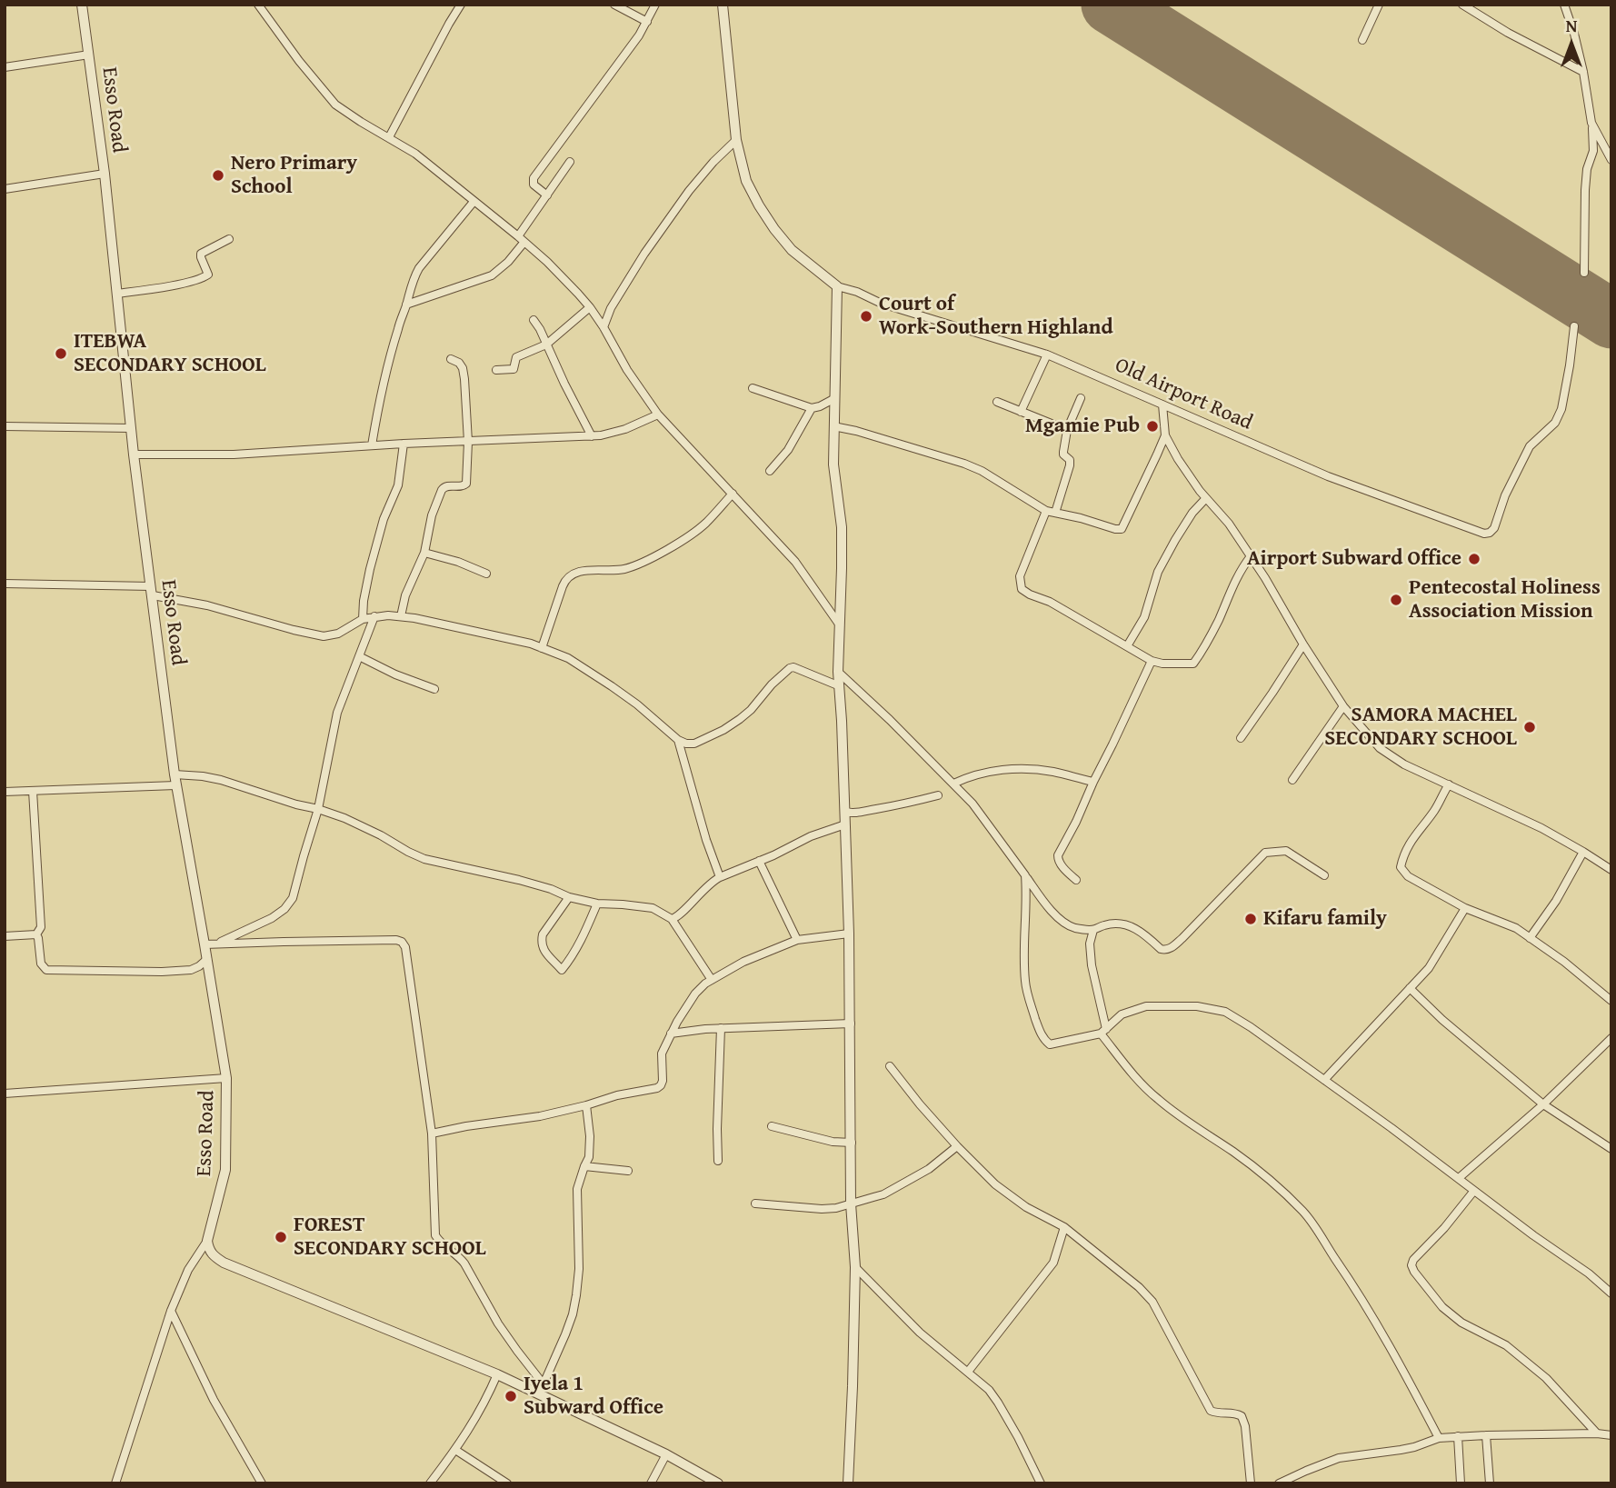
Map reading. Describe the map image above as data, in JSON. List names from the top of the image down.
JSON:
{
  "streets": {
    "street": ["Esso Road", "Old Airport Road"]
  },
  "places": [
    "Nero Primary School",
    "Court of Work-Southern Highland",
    "ITEBWA SECONDARY SCHOOL",
    "Mgamie Pub",
    "Airport Subward Office",
    "Pentecostal Holiness Association Mission",
    "SAMORA MACHEL SECONDARY SCHOOL",
    "Kifaru family",
    "FOREST SECONDARY SCHOOL",
    "Iyela 1 Subward Office"
  ],
  "north": "top"
}
